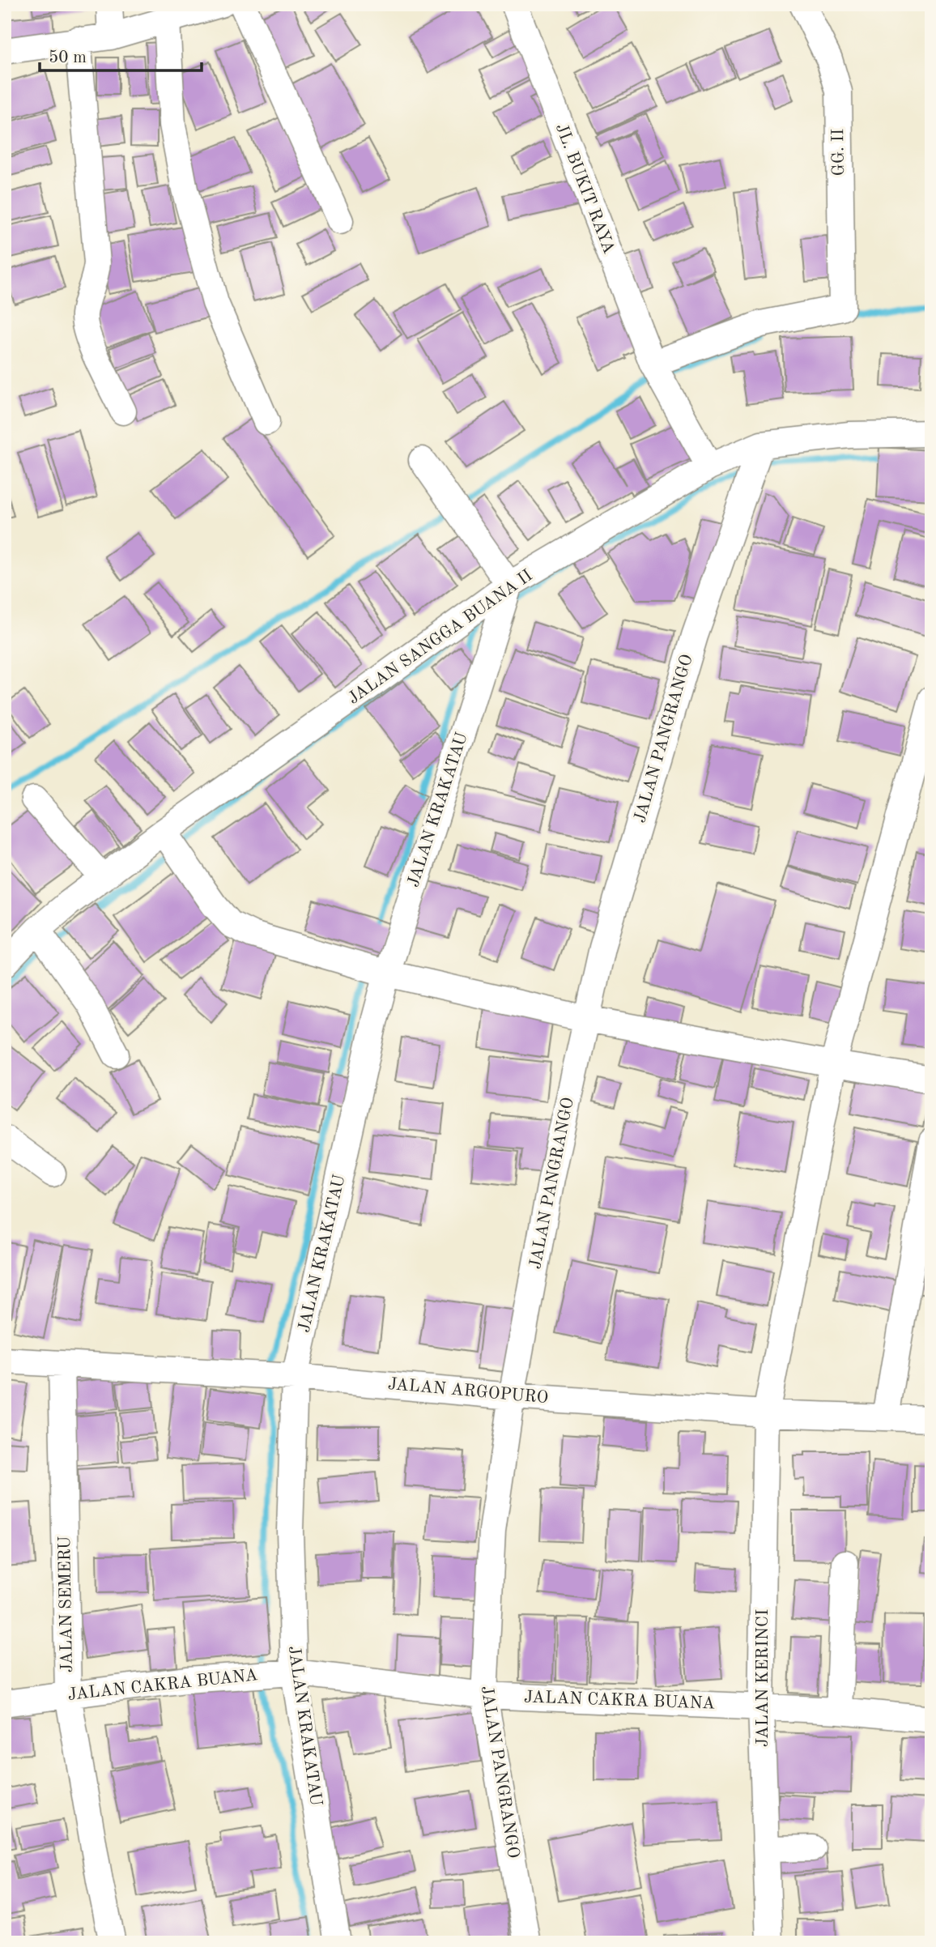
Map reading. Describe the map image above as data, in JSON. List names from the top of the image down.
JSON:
{
  "streets": {
    "street": [
      "GG. II",
      "JL. BUKIT RAYA",
      "JALAN SANGGA BUANA II",
      "JALAN PANGRANGO",
      "JALAN KRAKATAU",
      "JALAN ARGOPURO",
      "JALAN SEMERU",
      "JALAN KERINCI",
      "JALAN CAKRA BUANA"
    ]
  },
  "crossings": [
    ["GG. II", "JL. BUKIT RAYA"],
    ["JL. BUKIT RAYA", "JALAN SANGGA BUANA II"],
    ["JALAN SANGGA BUANA II", "JALAN PANGRANGO"],
    ["JALAN SANGGA BUANA II", "JALAN KRAKATAU"],
    ["JALAN PANGRANGO", "JALAN ARGOPURO"],
    ["JALAN PANGRANGO", "JALAN CAKRA BUANA"],
    ["JALAN KRAKATAU", "JALAN ARGOPURO"],
    ["JALAN KRAKATAU", "JALAN CAKRA BUANA"],
    ["JALAN ARGOPURO", "JALAN SEMERU"],
    ["JALAN ARGOPURO", "JALAN KERINCI"],
    ["JALAN SEMERU", "JALAN CAKRA BUANA"],
    ["JALAN KERINCI", "JALAN CAKRA BUANA"]
  ],
  "scale_bar": "50 m"
}
